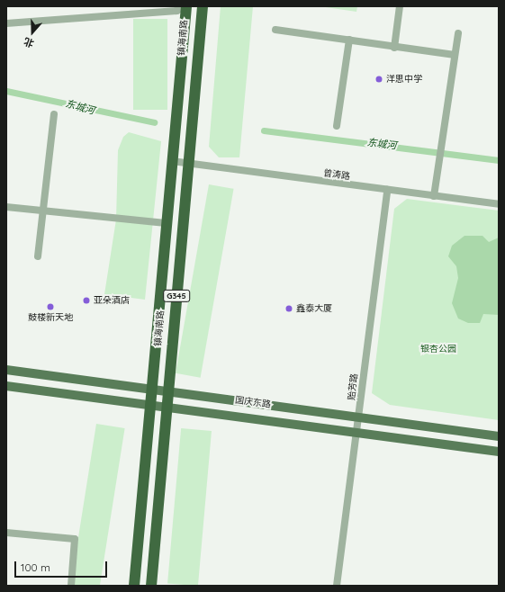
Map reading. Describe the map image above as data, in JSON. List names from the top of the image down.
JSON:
{
  "streets": {
    "highway": ["镇海南路", "G345"],
    "main road": ["国庆东路"],
    "street": ["曾涛路", "贻芳路"]
  },
  "crossings": [
    ["镇海南路", "曾涛路"],
    ["镇海南路", "国庆东路"],
    ["曾涛路", "贻芳路"],
    ["贻芳路", "国庆东路"]
  ],
  "water": ["东城河"],
  "parks": ["银杏公园"],
  "places": [
    "洋思中学",
    "亚朵酒店",
    "鼓楼新天地",
    "鑫泰大厦"
  ],
  "scale_bar": "100 m",
  "north": "bottom"
}
